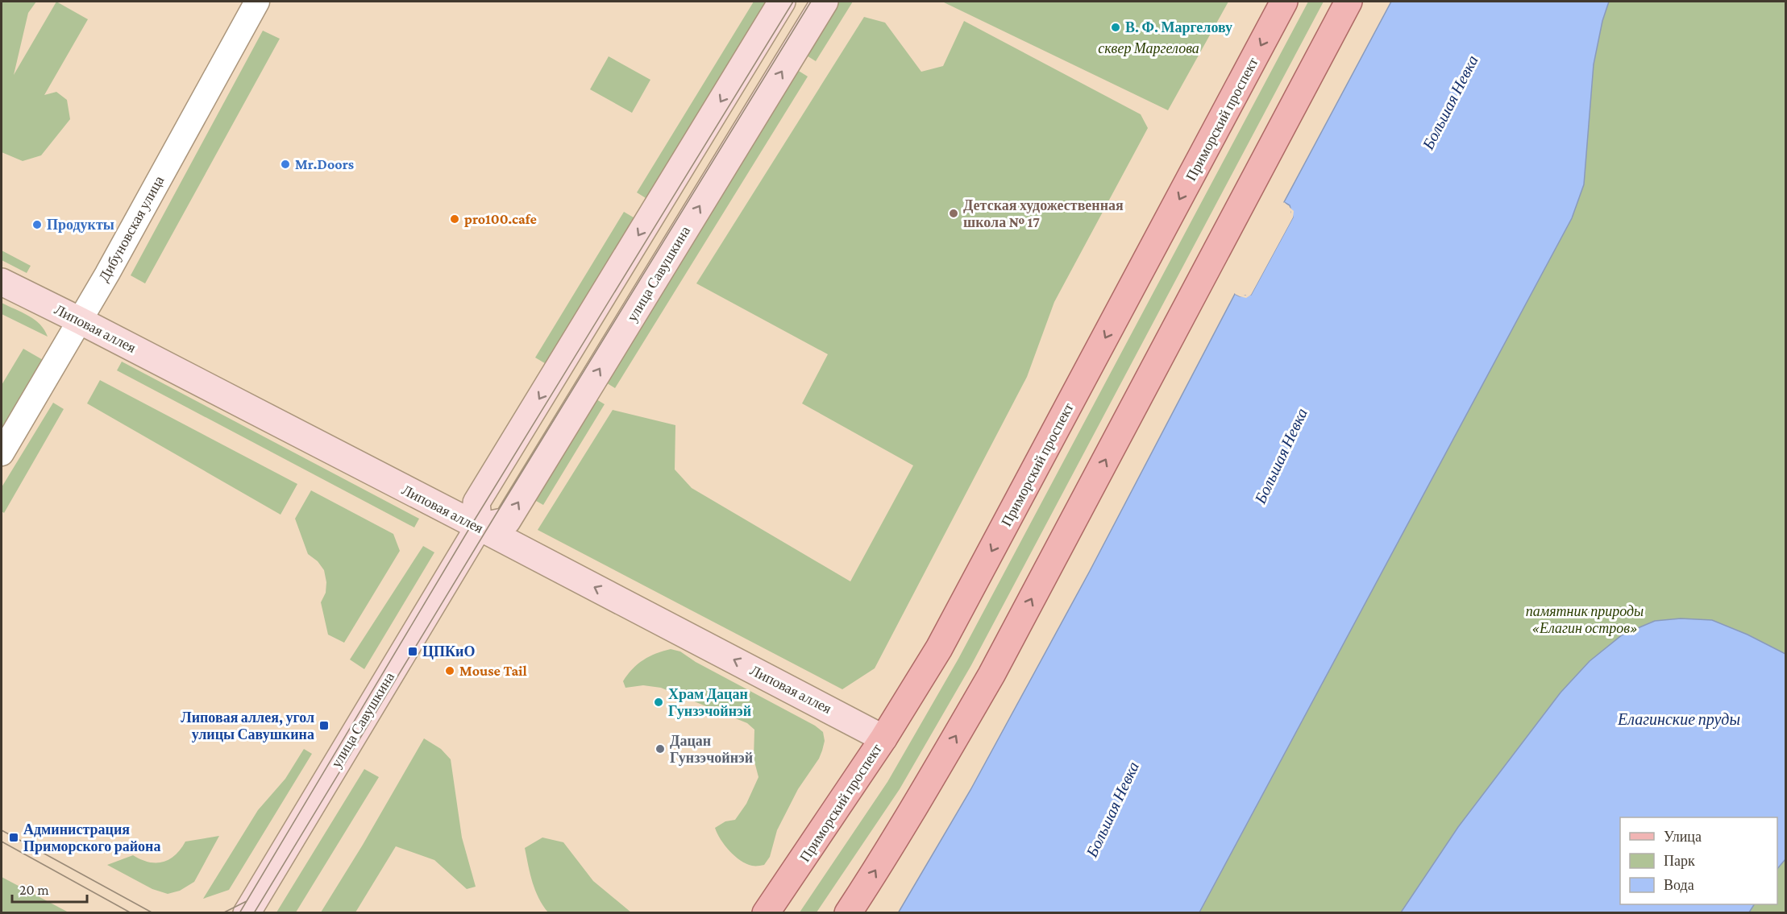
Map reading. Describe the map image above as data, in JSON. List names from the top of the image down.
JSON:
{
  "streets": {
    "main road": ["Приморский проспект", "улица Савушкина", "Липовая аллея"],
    "street": ["Дибуновская улица"]
  },
  "crossings": [
    ["Приморский проспект", "Липовая аллея"],
    ["Дибуновская улица", "Липовая аллея"],
    ["улица Савушкина", "Липовая аллея"]
  ],
  "one_way": ["Липовая аллея"],
  "water": ["Большая Невка", "Елагинские пруды"],
  "parks": ["сквер Маргелова", "памятник природы «Елагин остров»"],
  "places": {
    "other": [
      "В. Ф. Маргелову",
      "Mr.Doors",
      "Детская художественная школа № 17",
      "pro100.cafe",
      "Продукты",
      "Mouse Tail",
      "Храм Дацан Гунзэчойнэй",
      "Дацан Гунзэчойнэй"
    ],
    "transit": ["ЦПКиО", "Липовая аллея, угол улицы Савушкина", "Администрация Приморского района"]
  },
  "legend": ["Улица", "Парк", "Вода"],
  "scale_bar": "20 m"
}
